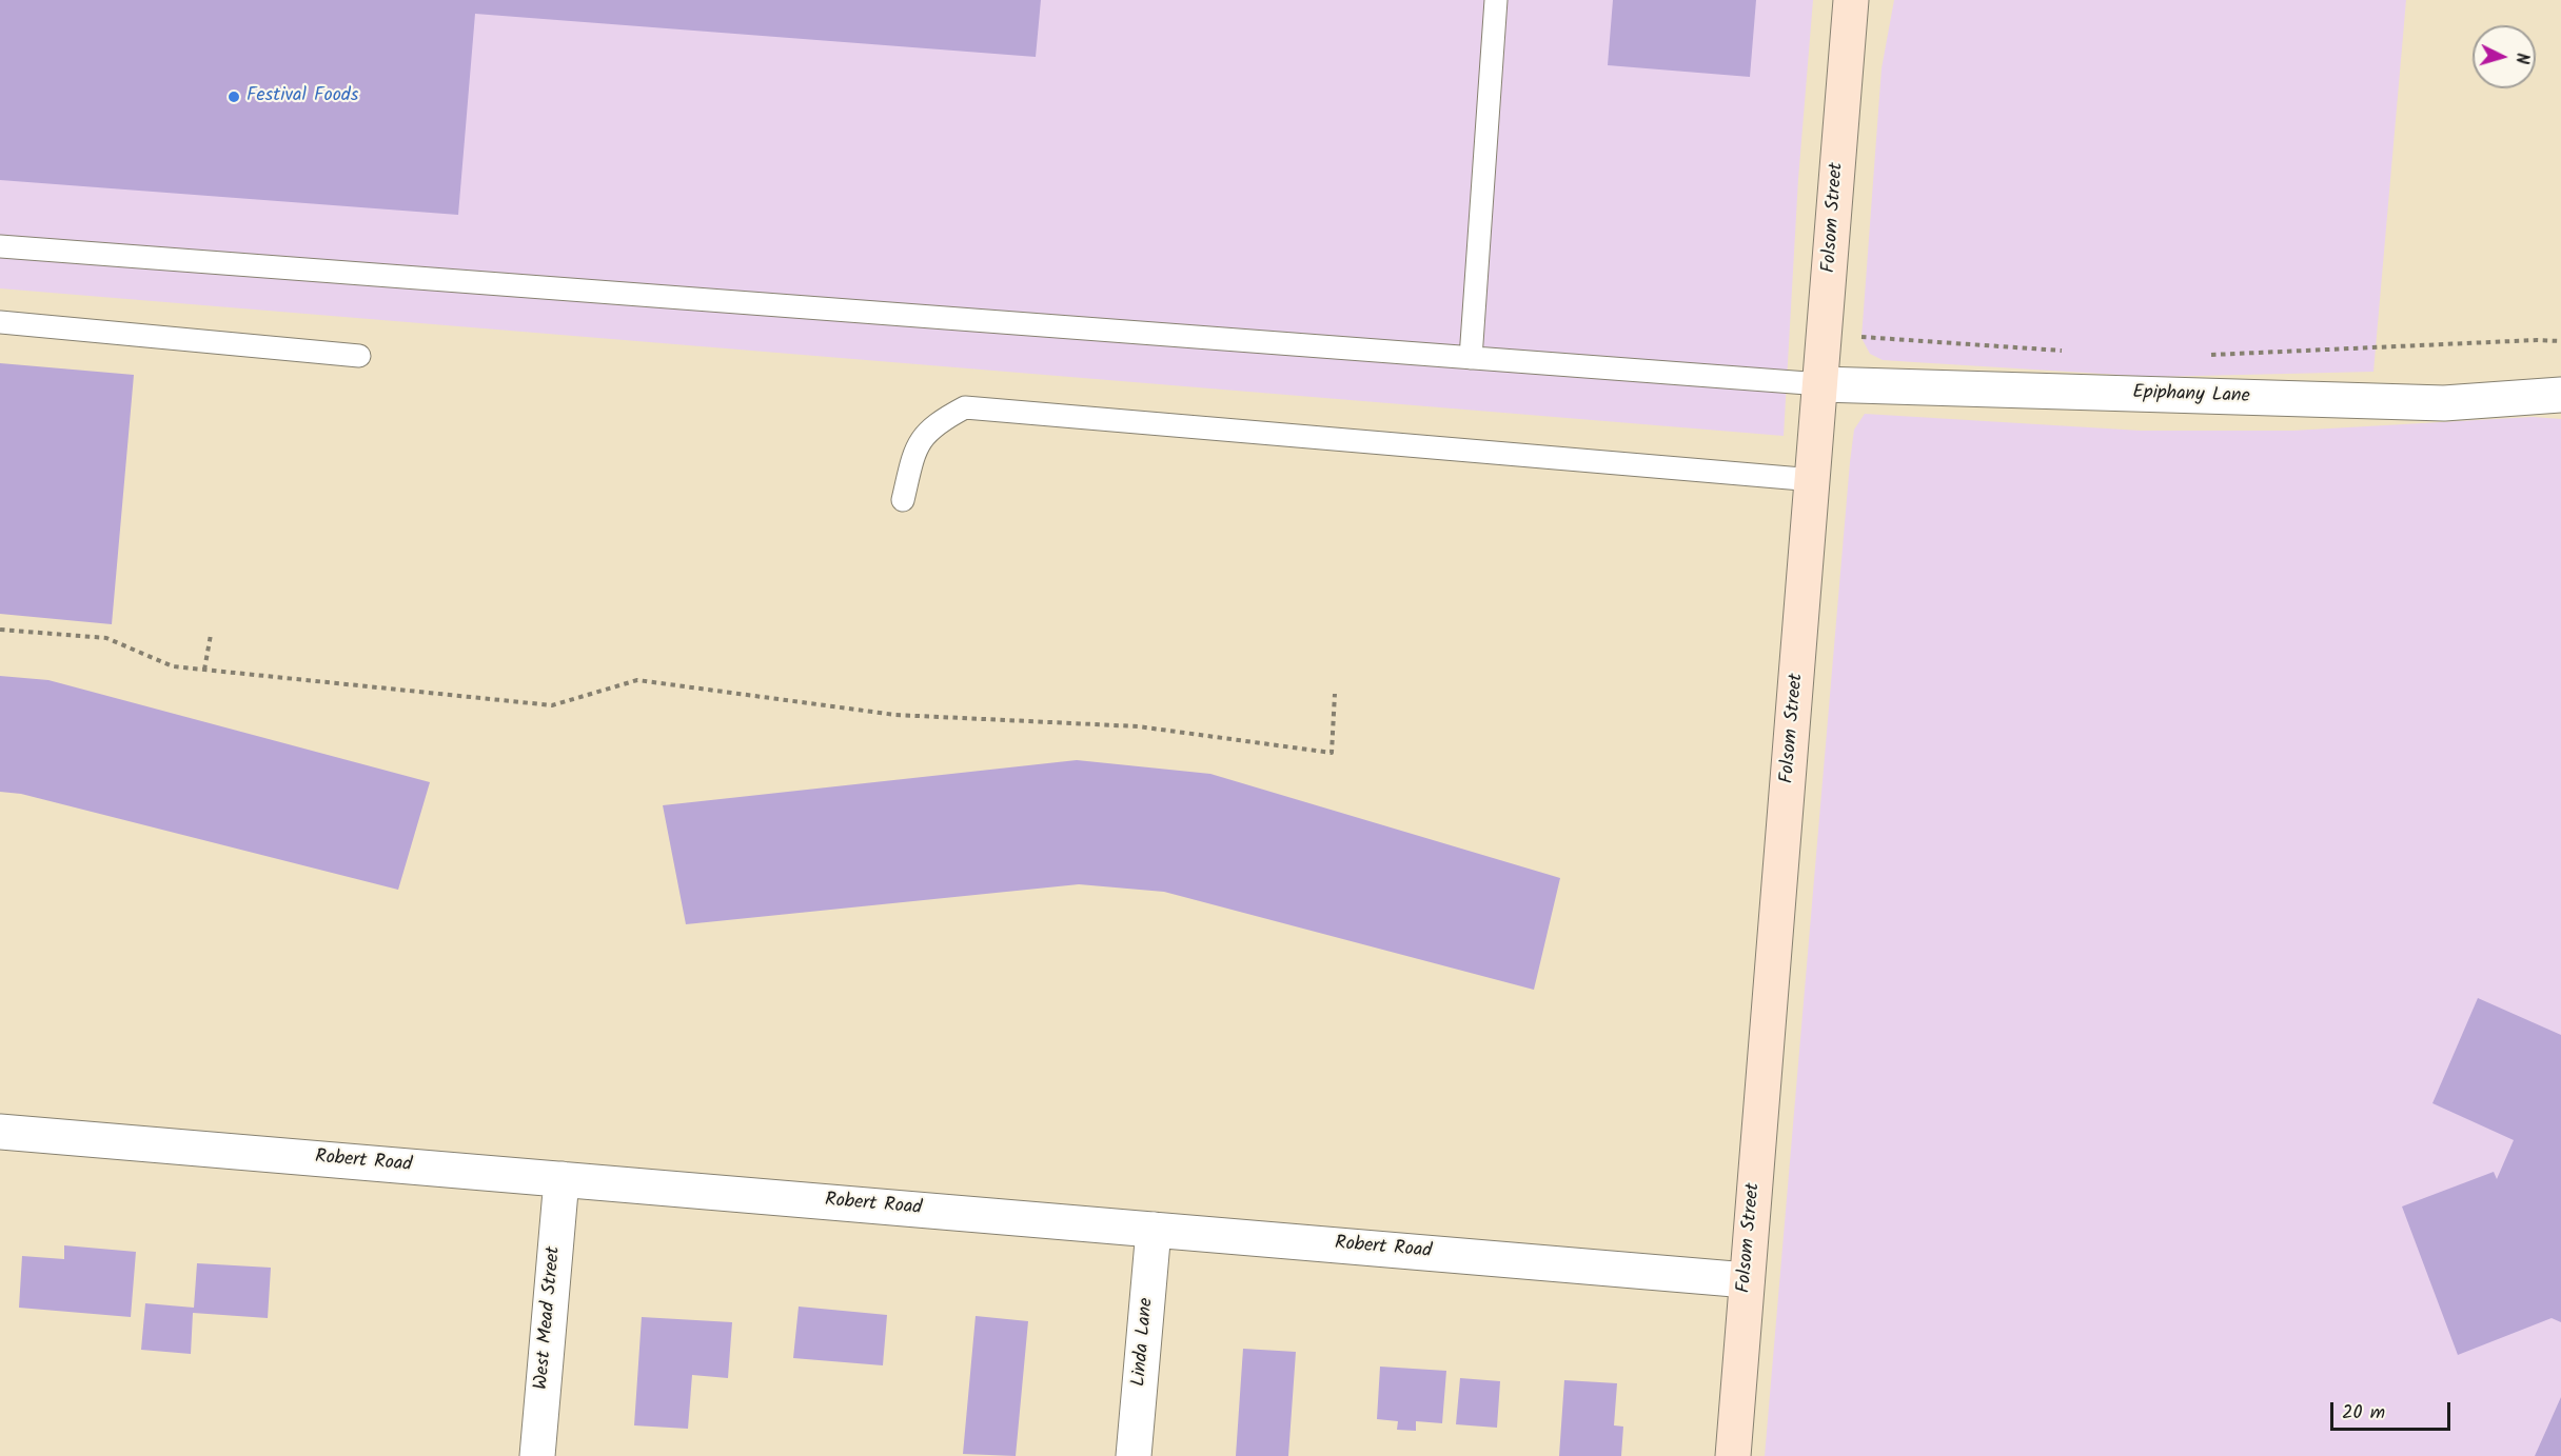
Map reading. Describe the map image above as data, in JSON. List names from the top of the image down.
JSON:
{
  "streets": {
    "street": [
      "Folsom Street",
      "Epiphany Lane",
      "Robert Road",
      "West Mead Street",
      "Linda Lane"
    ]
  },
  "crossings": [
    ["Folsom Street", "Epiphany Lane"],
    ["Folsom Street", "Robert Road"],
    ["Robert Road", "West Mead Street"],
    ["Robert Road", "Linda Lane"]
  ],
  "places": ["Festival Foods"],
  "scale_bar": "20 m",
  "north": "right"
}
